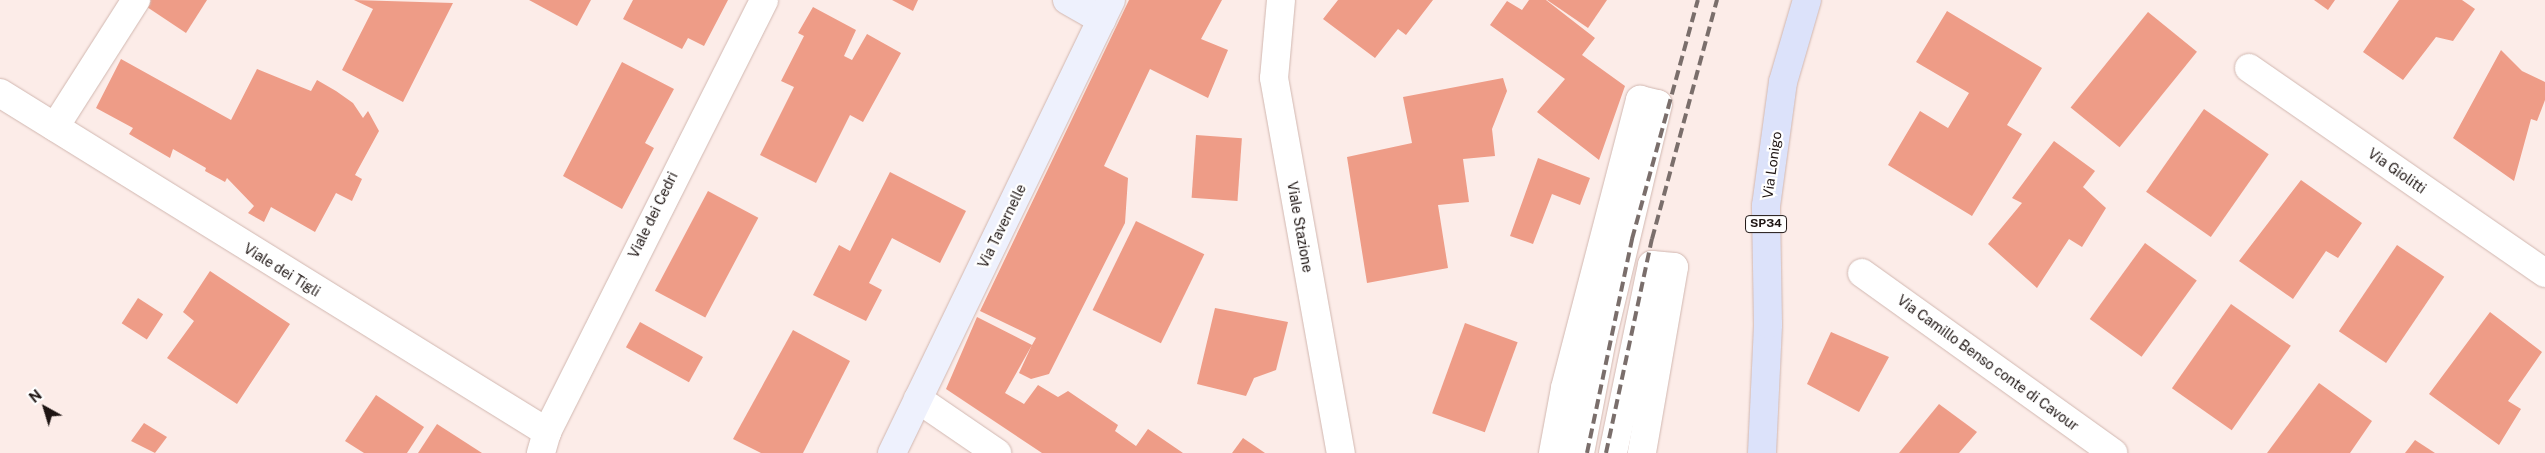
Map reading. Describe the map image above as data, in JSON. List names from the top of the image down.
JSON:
{
  "streets": {
    "main road": ["Via Lonigo", "SP34", "Via Tavernelle"],
    "street": [
      "Via Giolitti",
      "Viale dei Cedri",
      "Viale Stazione",
      "Viale dei Tigli",
      "Via Camillo Benso conte di Cavour"
    ]
  },
  "crossings": [
    ["Viale dei Cedri", "Viale dei Tigli"]
  ],
  "north": "top left"
}
